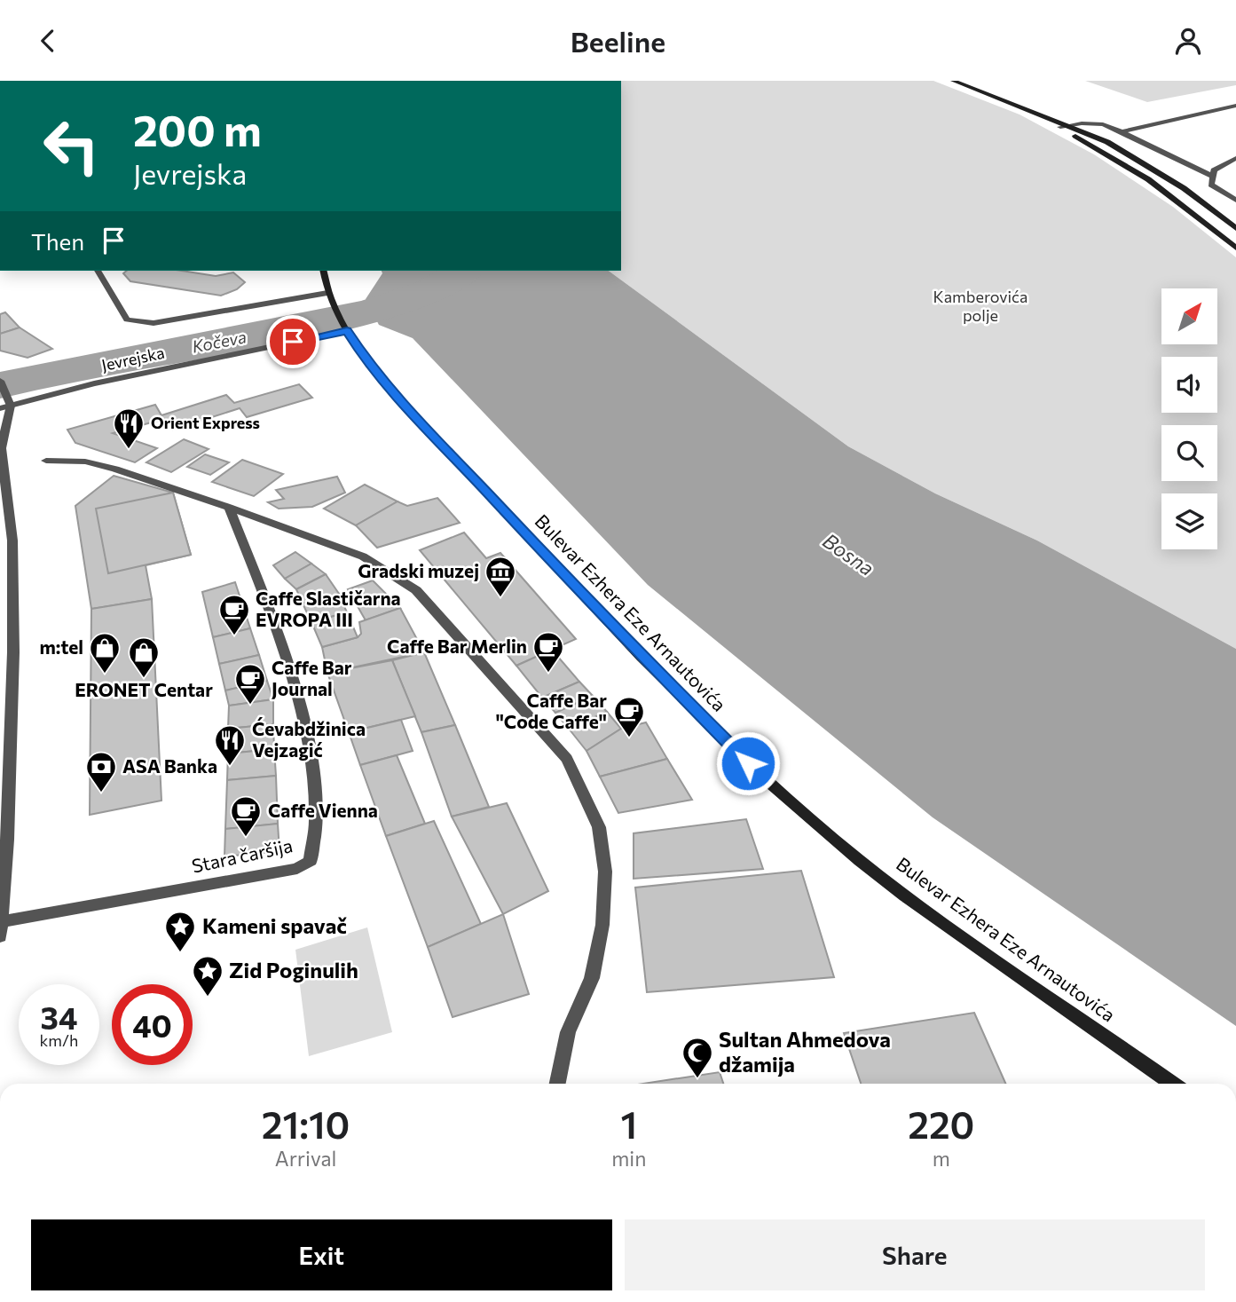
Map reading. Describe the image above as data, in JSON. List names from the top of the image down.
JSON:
{
  "streets": {
    "street": ["Jevrejska", "Bulevar Ezhera Eze Arnautovića", "Stara čaršija"]
  },
  "crossings": [
    ["Jevrejska", "Bulevar Ezhera Eze Arnautovića"]
  ],
  "water": ["Kočeva", "Bosna"],
  "parks": ["Kamberovića polje"],
  "places": {
    "restaurant": ["Orient Express", "Ćevabdžinica Vejzagić"],
    "museum": ["Gradski muzej"],
    "cafe": [
      "Caffe Slastičarna EVROPA III",
      "Caffe Bar Merlin",
      "Caffe Bar Journal",
      "Caffe Bar \"Code Caffe\"",
      "Caffe Vienna"
    ],
    "shop": ["m:tel", "ERONET Centar"],
    "bank": ["ASA Banka"],
    "place": ["Kameni spavač", "Zid Poginulih"],
    "mosque": ["Sultan Ahmedova džamija"]
  },
  "north": "top right",
  "page": {
    "header": "Beeline",
    "turn": ["200 m", "Jevrejska"],
    "then": "Then",
    "speed": "34 km/h",
    "limit": "40",
    "eta": [
      "21:10",
      "Arrival",
      "1",
      "min",
      "220",
      "m"
    ],
    "buttons": ["Exit", "Share"]
  }
}
